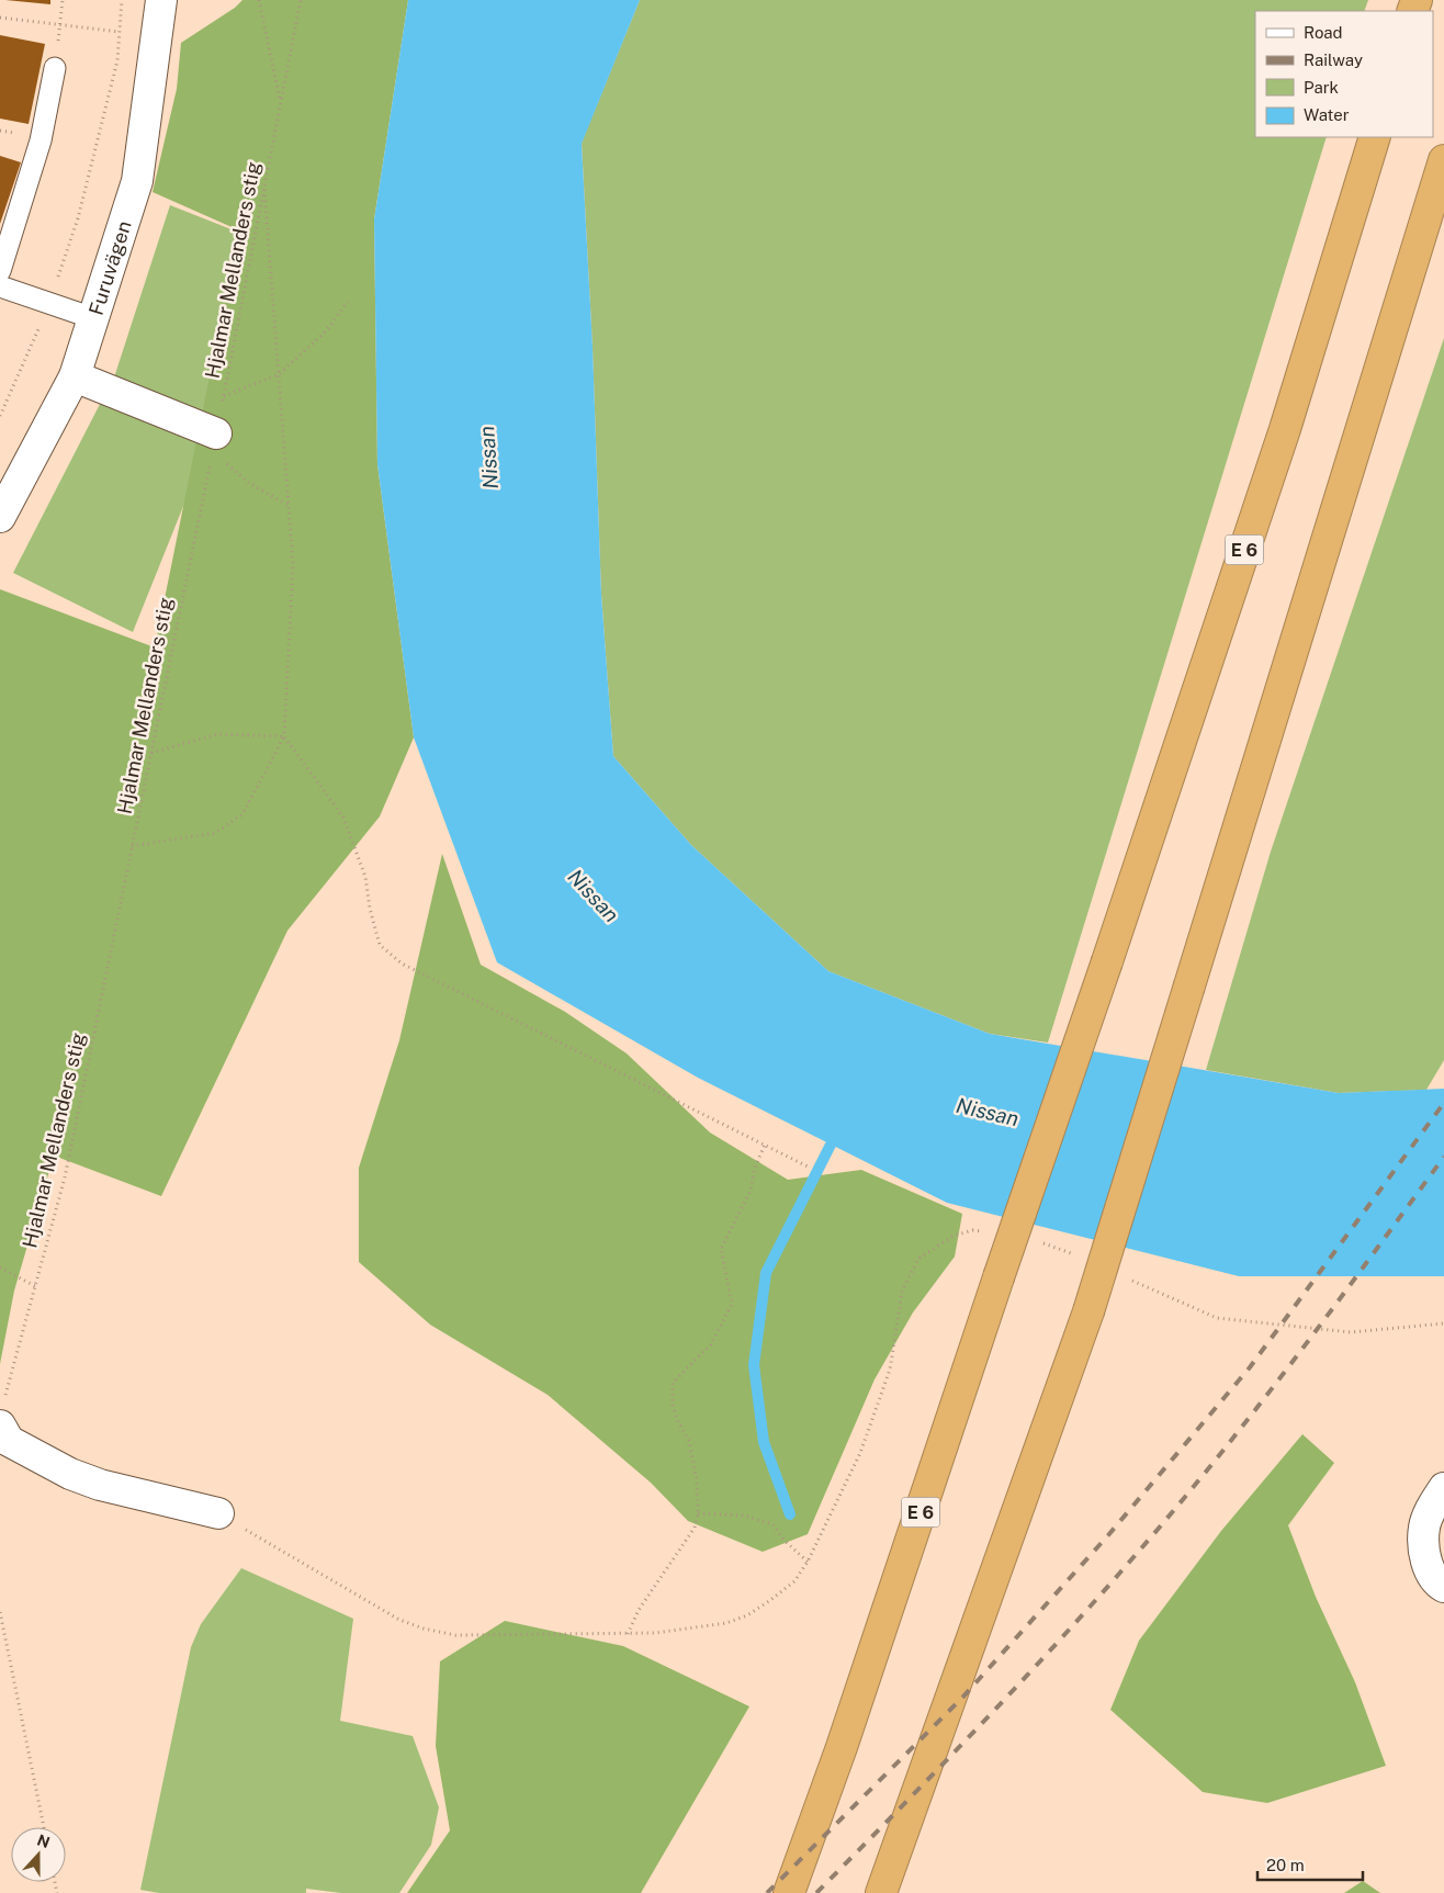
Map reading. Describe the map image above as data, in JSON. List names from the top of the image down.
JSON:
{
  "streets": {
    "highway": ["E 6"],
    "street": ["Furuvägen"],
    "path": ["Hjalmar Mellanders stig"]
  },
  "water": ["Nissan"],
  "legend": [
    "Road",
    "Railway",
    "Park",
    "Water"
  ],
  "scale_bar": "20 m",
  "north": "top"
}
